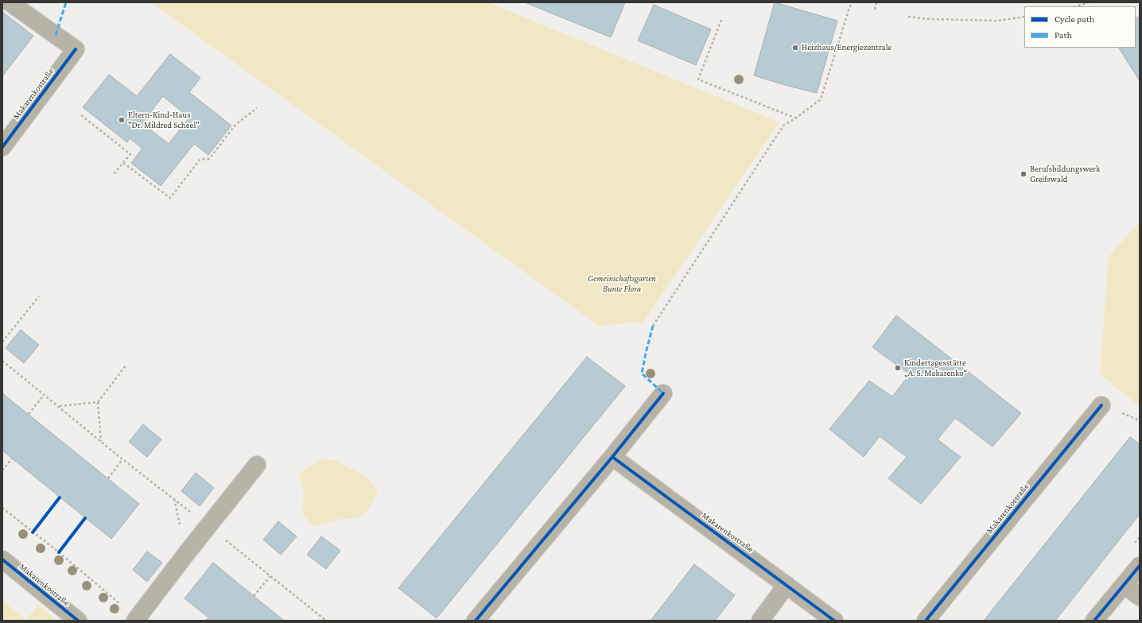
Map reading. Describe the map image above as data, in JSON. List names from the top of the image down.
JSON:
{
  "streets": {
    "street": ["Makarenkostraße"]
  },
  "parks": ["Gemeinschaftsgarten Bunte Flora"],
  "places": [
    "Heizhaus/Energiezentrale",
    "Eltern-Kind-Haus \"Dr. Mildred Scheel\"",
    "Berufsbildungswerk Greifswald",
    "Kindertagesstätte „A. S. Makarenko“"
  ],
  "legend": ["Cycle path", "Path"]
}
